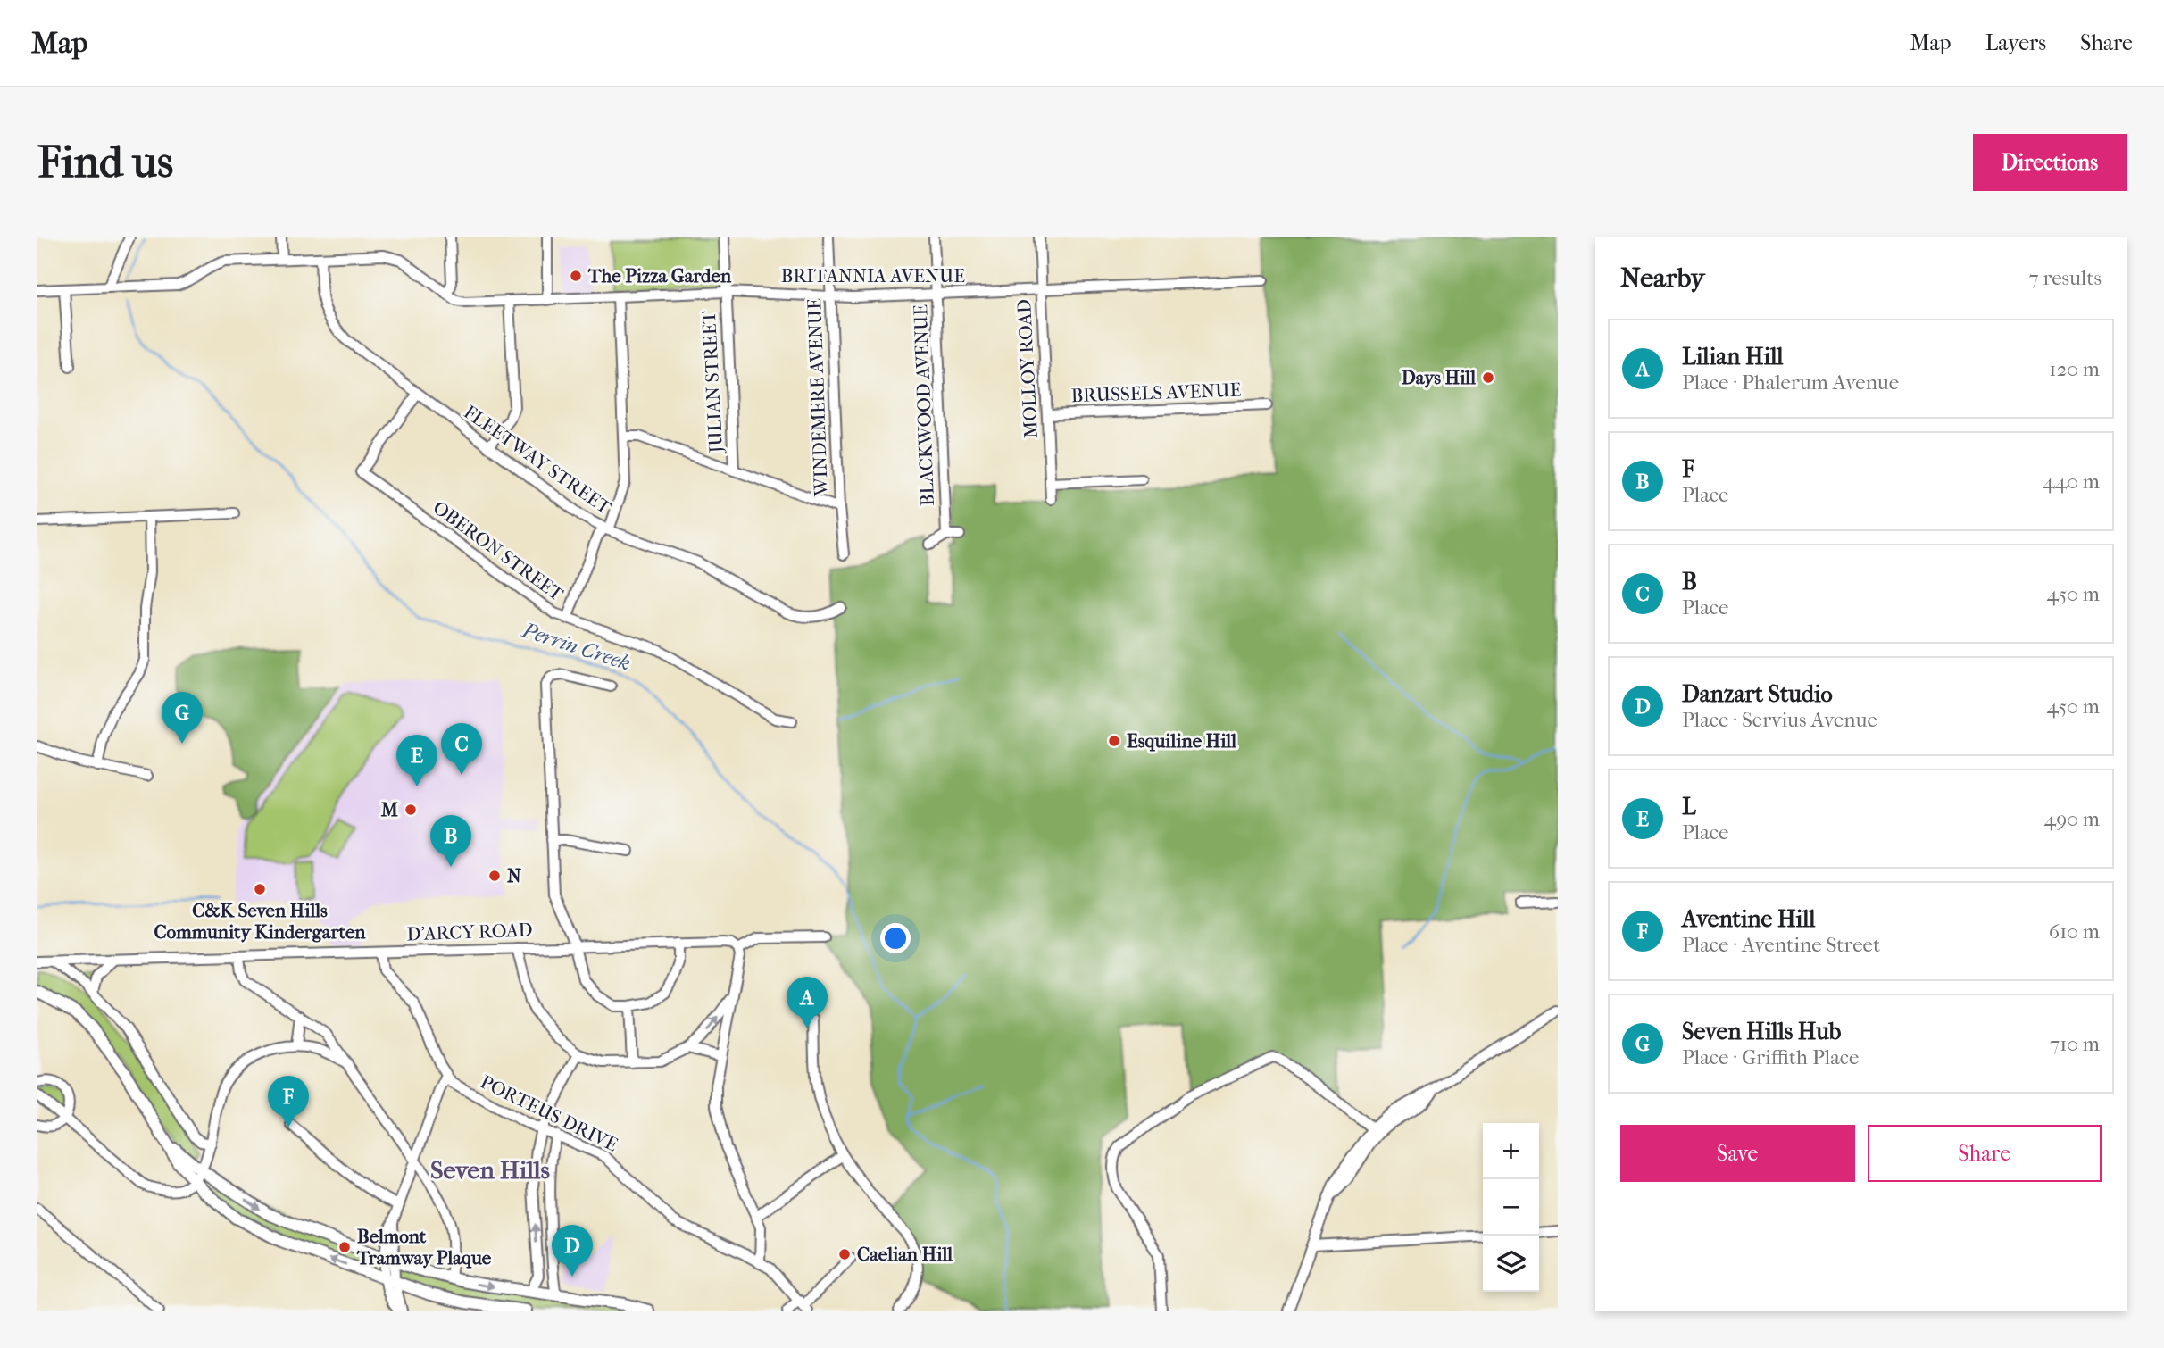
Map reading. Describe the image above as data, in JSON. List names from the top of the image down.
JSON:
{
  "streets": {
    "street": [
      "BRITANNIA AVENUE",
      "MOLLOY ROAD",
      "JULIAN STREET",
      "BRUSSELS AVENUE",
      "WINDEMERE AVENUE",
      "BLACKWOOD AVENUE",
      "FLEETWAY STREET",
      "OBERON STREET",
      "D'ARCY ROAD",
      "PORTEUS DRIVE"
    ]
  },
  "crossings": [
    ["BRITANNIA AVENUE", "MOLLOY ROAD"],
    ["BRITANNIA AVENUE", "JULIAN STREET"],
    ["BRITANNIA AVENUE", "WINDEMERE AVENUE"],
    ["BRITANNIA AVENUE", "BLACKWOOD AVENUE"],
    ["MOLLOY ROAD", "BRUSSELS AVENUE"],
    ["FLEETWAY STREET", "OBERON STREET"]
  ],
  "districts": ["Seven Hills"],
  "water": ["Perrin Creek"],
  "places": [
    "The Pizza Garden",
    "Days Hill",
    "Esquiline Hill",
    "M",
    "N",
    "C&K Seven Hills Community Kindergarten",
    "Belmont Tramway Plaque",
    "Caelian Hill"
  ],
  "page": {
    "header": "Map",
    "nav": ["Map", "Layers", "Share"],
    "buttons": [
      "Directions",
      ["Save", "Share"]
    ],
    "title": "Find us",
    "heading": ["Nearby", "7 results"],
    "list": [
      {
        "mark": "A",
        "name": "Lilian Hill",
        "note": "Place · Phalerum Avenue",
        "value": "120 m"
      },
      {
        "mark": "B",
        "name": "F",
        "note": "Place",
        "value": "440 m"
      },
      {
        "mark": "C",
        "name": "B",
        "note": "Place",
        "value": "450 m"
      },
      {
        "mark": "D",
        "name": "Danzart Studio",
        "note": "Place · Servius Avenue",
        "value": "450 m"
      },
      {
        "mark": "E",
        "name": "L",
        "note": "Place",
        "value": "490 m"
      },
      {
        "mark": "F",
        "name": "Aventine Hill",
        "note": "Place · Aventine Street",
        "value": "610 m"
      },
      {
        "mark": "G",
        "name": "Seven Hills Hub",
        "note": "Place · Griffith Place",
        "value": "710 m"
      }
    ],
    "pins": [
      "G",
      "C",
      "E",
      "B",
      "A",
      "F",
      "D"
    ],
    "map_buttons": ["+", "−"]
  }
}
